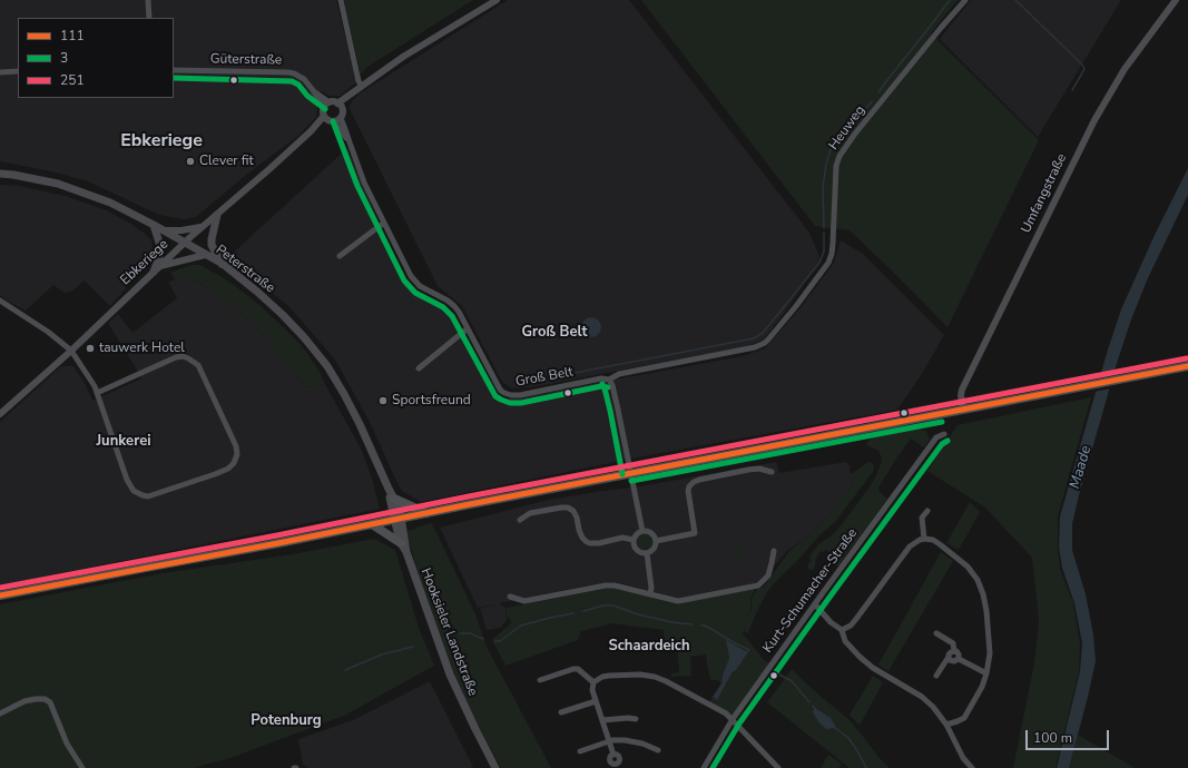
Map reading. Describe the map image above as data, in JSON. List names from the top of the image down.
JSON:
{
  "streets": {
    "main road": ["Peterstraße", "Hooksieler Landstraße"],
    "street": [
      "Güterstraße",
      "Heuweg",
      "Umfangstraße",
      "Ebkeriege",
      "Groß Belt",
      "Kurt-Schumacher-Straße"
    ]
  },
  "crossings": [
    ["Heuweg", "Groß Belt"],
    ["Ebkeriege", "Peterstraße"],
    ["Ebkeriege", "Groß Belt"],
    ["Peterstraße", "Hooksieler Landstraße"]
  ],
  "districts": [
    "Ebkeriege",
    "Groß Belt",
    "Junkerei",
    "Schaardeich",
    "Potenburg"
  ],
  "water": ["Maade"],
  "places": ["Clever fit", "tauwerk Hotel", "Sportsfreund"],
  "lines": ["transit line 3", "transit line 251", "transit line 111"],
  "legend": ["111", "3", "251"],
  "scale_bar": "100 m"
}
